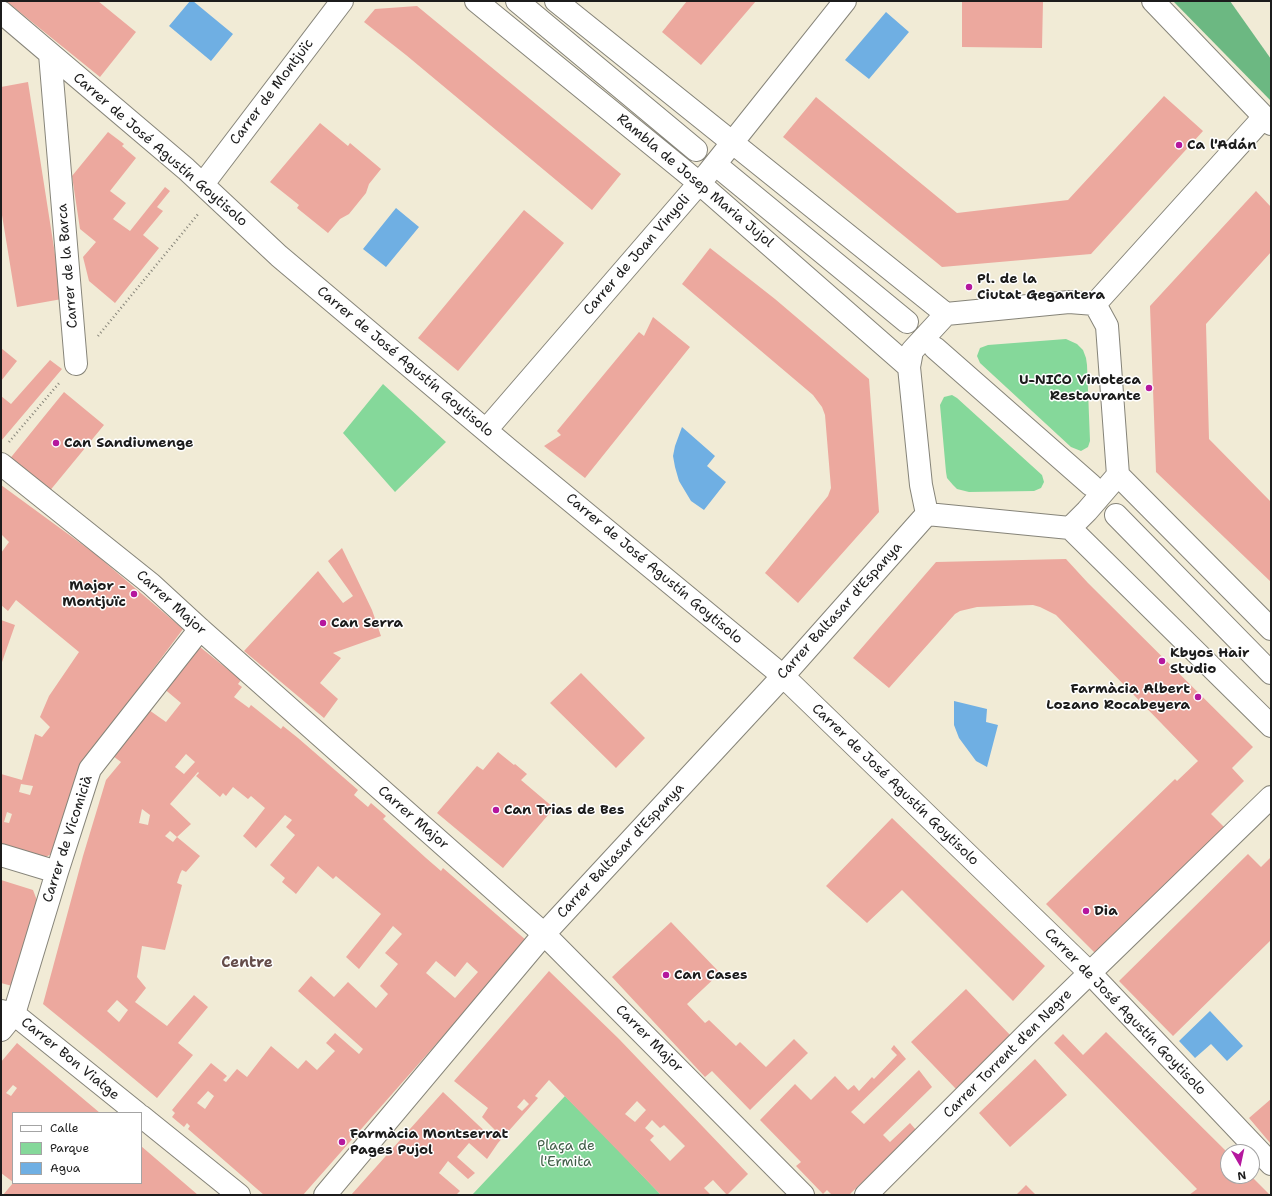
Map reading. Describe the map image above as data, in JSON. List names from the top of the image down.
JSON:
{
  "streets": {
    "street": [
      "Carrer de Montjuïc",
      "Carrer de José Agustín Goytisolo",
      "Rambla de Josep Maria Jujol",
      "Carrer de Joan Vinyoli",
      "Carrer de la Barca",
      "Carrer Major",
      "Carrer Baltasar d'Espanya",
      "Carrer de Vicomicià",
      "Carrer Torrent d'en Negre",
      "Carrer Bon Viatge"
    ]
  },
  "crossings": [
    ["Carrer de Montjuïc", "Carrer de José Agustín Goytisolo"],
    ["Carrer de José Agustín Goytisolo", "Carrer de Joan Vinyoli"],
    ["Carrer de José Agustín Goytisolo", "Carrer de la Barca"],
    ["Carrer de José Agustín Goytisolo", "Carrer Baltasar d'Espanya"],
    ["Carrer de José Agustín Goytisolo", "Carrer Torrent d'en Negre"],
    ["Rambla de Josep Maria Jujol", "Carrer de Joan Vinyoli"],
    ["Carrer Major", "Carrer Baltasar d'Espanya"],
    ["Carrer Major", "Carrer de Vicomicià"],
    ["Carrer de Vicomicià", "Carrer Bon Viatge"]
  ],
  "districts": ["Centre"],
  "parks": ["Plaça de l'Ermita"],
  "places": [
    "Ca l'Adán",
    "Pl. de la Ciutat Gegantera",
    "U-NICO Vinoteca Restaurante",
    "Can Sandiumenge",
    "Major - Montjuïc",
    "Can Serra",
    "Kbyos Hair Studio",
    "Farmàcia Albert Lozano Rocabeyera",
    "Can Trias de Bes",
    "Dia",
    "Can Cases",
    "Farmàcia Montserrat Pages Pujol"
  ],
  "legend": ["Calle", "Parque", "Agua"],
  "north": "bottom"
}
